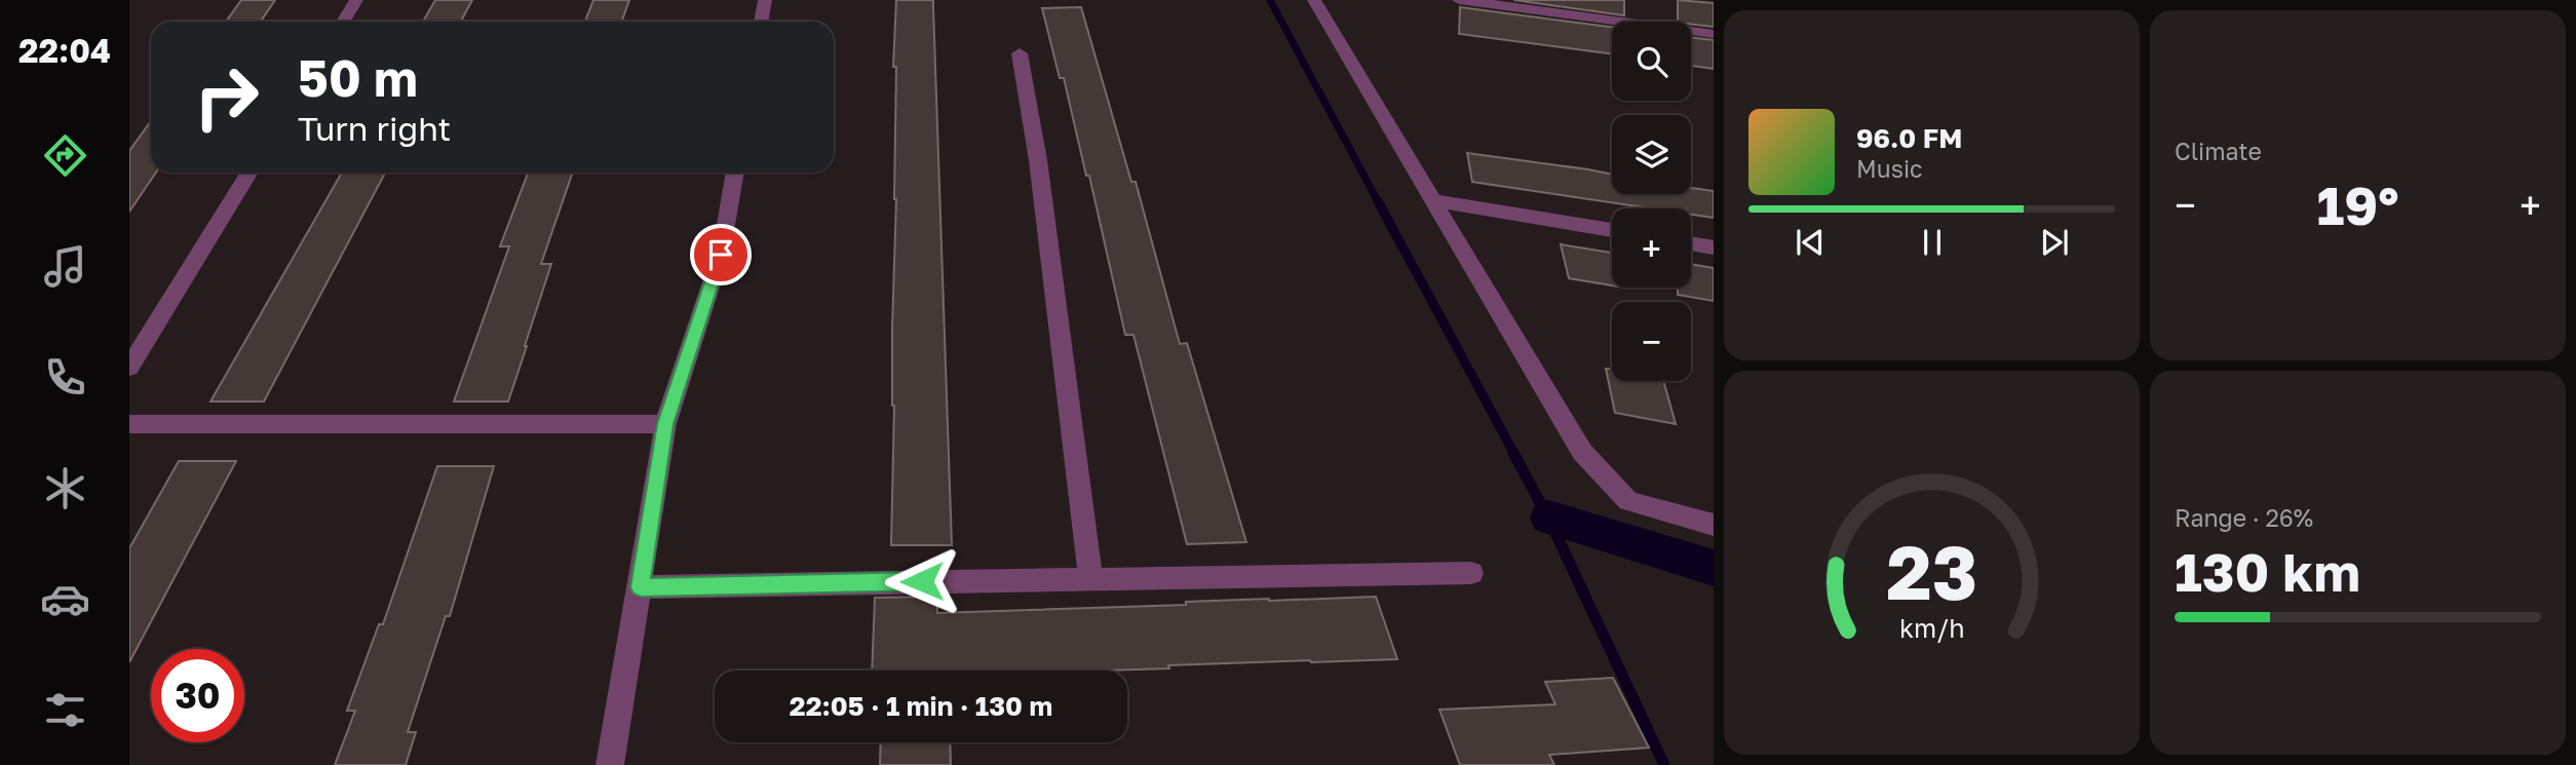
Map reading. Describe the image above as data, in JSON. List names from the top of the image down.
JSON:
{
  "page": {
    "tabs": "22:04",
    "tile": [
      "Climate",
      ["Range · 26%", "130 km"]
    ],
    "map_buttons": ["+", "−"],
    "turn": ["50 m", "Turn right"],
    "song": ["96.0 FM", "Music"],
    "heat": ["−", "19°", "+"],
    "limit": "30",
    "trip": "22:05 · 1 min · 130 m",
    "gauge": ["23", "km/h"]
  }
}
